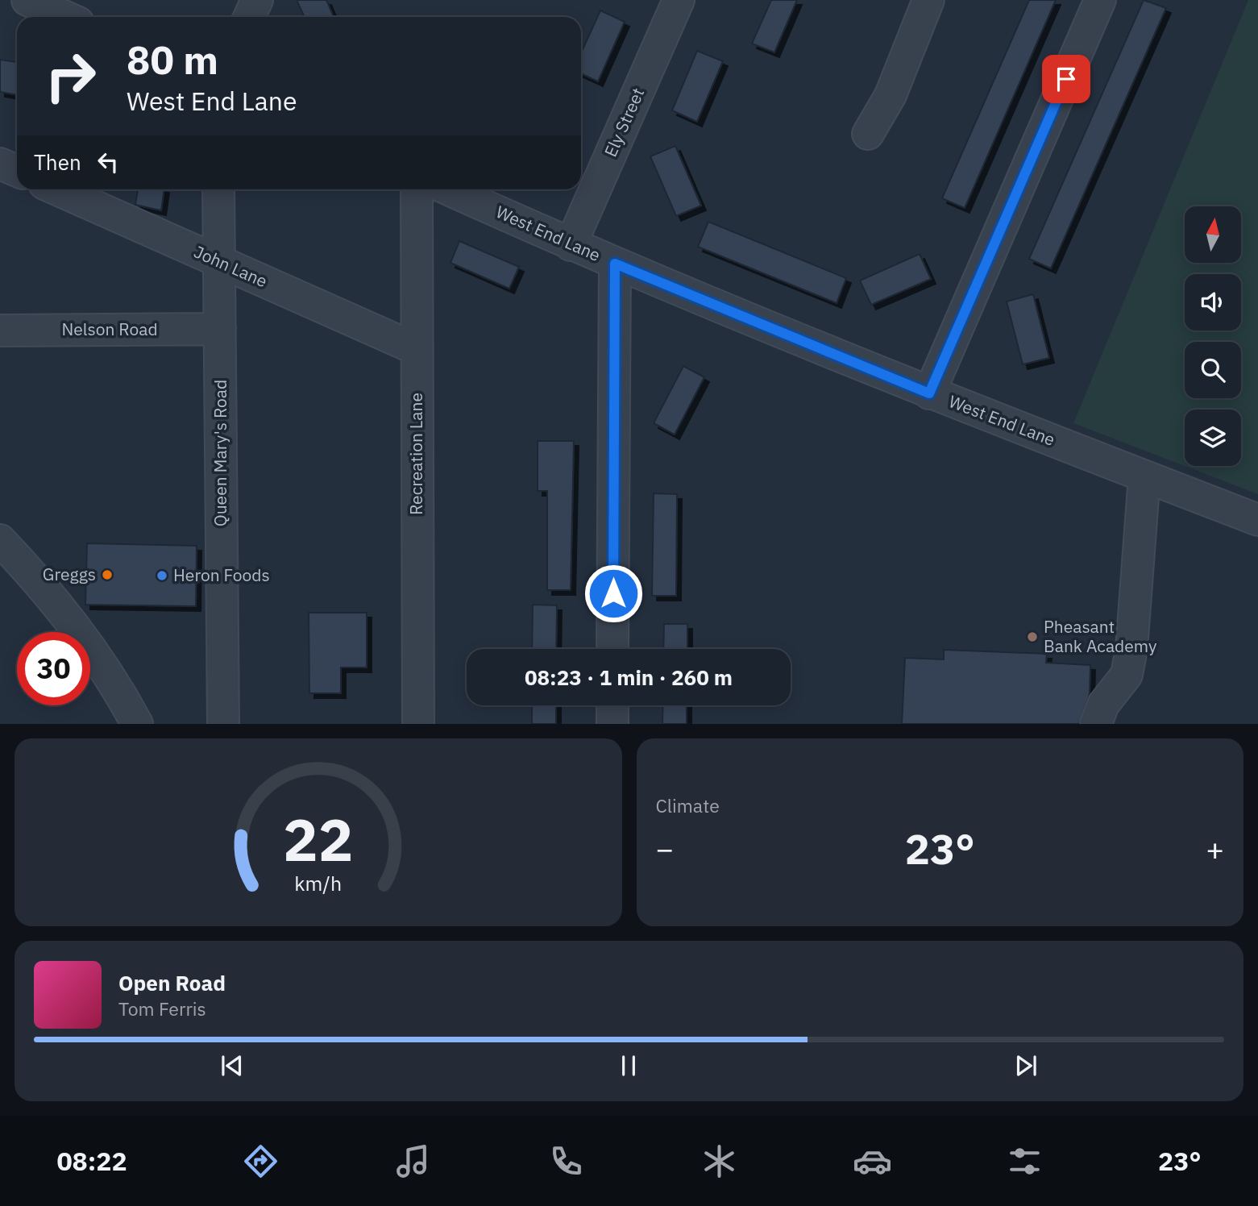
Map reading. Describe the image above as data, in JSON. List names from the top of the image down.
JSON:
{
  "streets": {
    "street": [
      "Ely Street",
      "West End Lane",
      "John Lane",
      "Nelson Road",
      "Queen Mary's Road",
      "Recreation Lane"
    ]
  },
  "crossings": [
    ["Ely Street", "West End Lane"],
    ["John Lane", "Queen Mary's Road"],
    ["John Lane", "Recreation Lane"],
    ["Nelson Road", "Queen Mary's Road"]
  ],
  "places": ["Greggs", "Heron Foods", "Pheasant Bank Academy"],
  "north": "top",
  "page": {
    "turn": ["80 m", "West End Lane"],
    "then": "Then",
    "limit": "30",
    "trip": "08:23 · 1 min · 260 m",
    "tile": "Climate",
    "heat": ["−", "23°", "+"],
    "song": ["Open Road", "Tom Ferris"],
    "tabs": ["08:22", "23°"],
    "gauge": ["22", "km/h"]
  }
}
